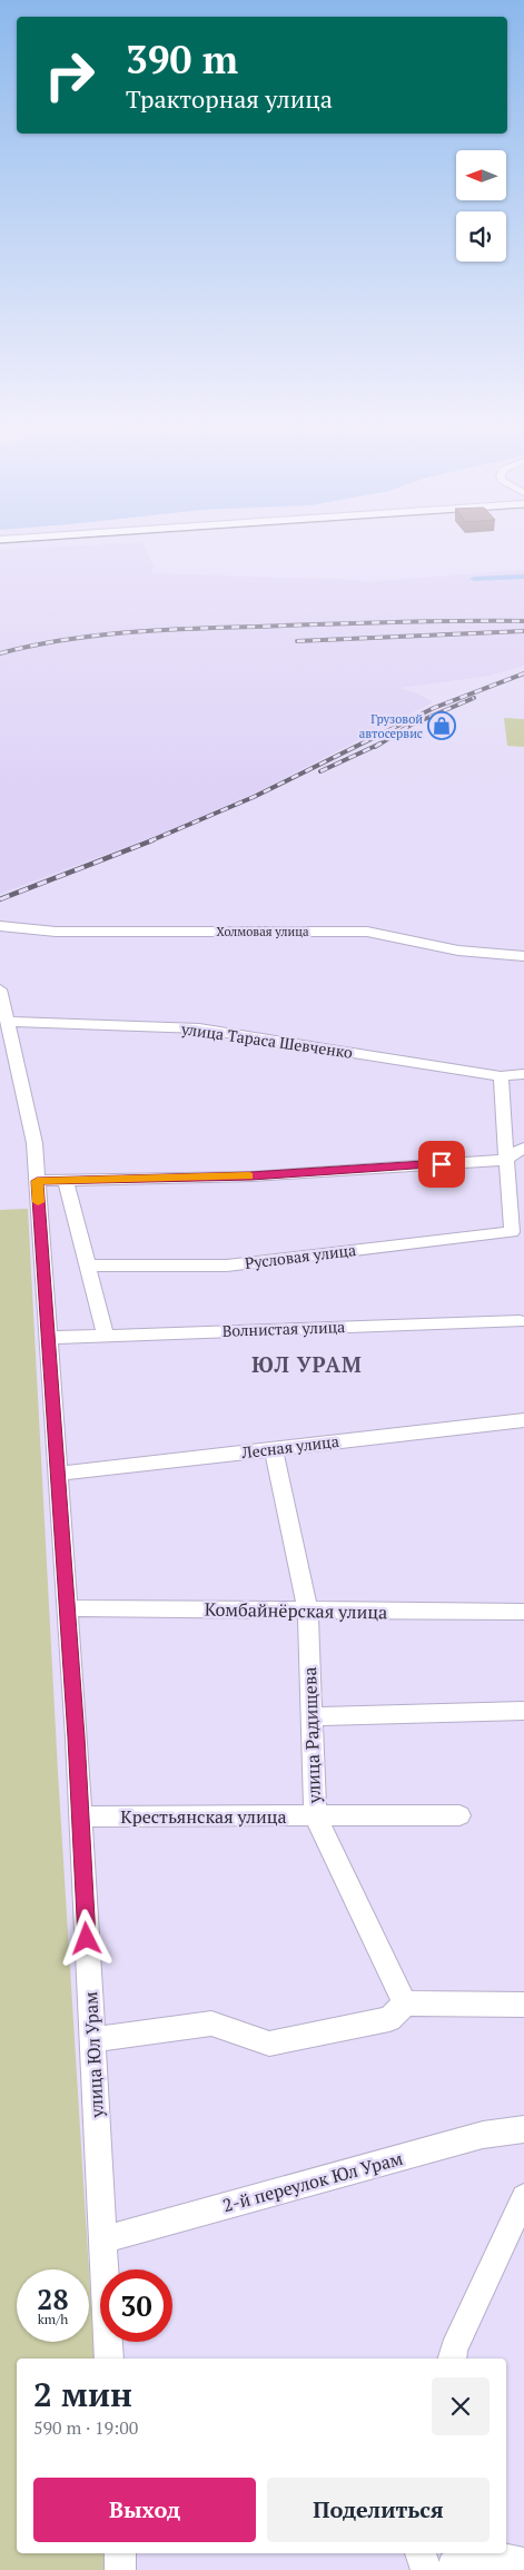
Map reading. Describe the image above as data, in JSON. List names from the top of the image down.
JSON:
{
  "streets": {
    "street": [
      "Холмовая улица",
      "улица Тараса Шевченко",
      "Русловая улица",
      "Волнистая улица",
      "Лесная улица",
      "Комбайнёрская улица",
      "улица Радищева",
      "Крестьянская улица",
      "улица Юл Урам",
      "2-й переулок Юл Урам"
    ]
  },
  "crossings": [
    ["улица Тараса Шевченко", "улица Юл Урам"],
    ["Волнистая улица", "улица Юл Урам"],
    ["Лесная улица", "улица Радищева"],
    ["Лесная улица", "улица Юл Урам"],
    ["Комбайнёрская улица", "улица Радищева"],
    ["Комбайнёрская улица", "улица Юл Урам"],
    ["улица Радищева", "Крестьянская улица"],
    ["Крестьянская улица", "улица Юл Урам"],
    ["улица Юл Урам", "2-й переулок Юл Урам"]
  ],
  "districts": ["ЮЛ УРАМ"],
  "places": {
    "shop": ["Грузовой автосервис"]
  },
  "north": "left",
  "page": {
    "turn": ["390 m", "Тракторная улица"],
    "speed": "28 km/h",
    "limit": "30",
    "heading": ["2 мин", "590 m · 19:00"],
    "buttons": ["Выход", "Поделиться"]
  }
}
